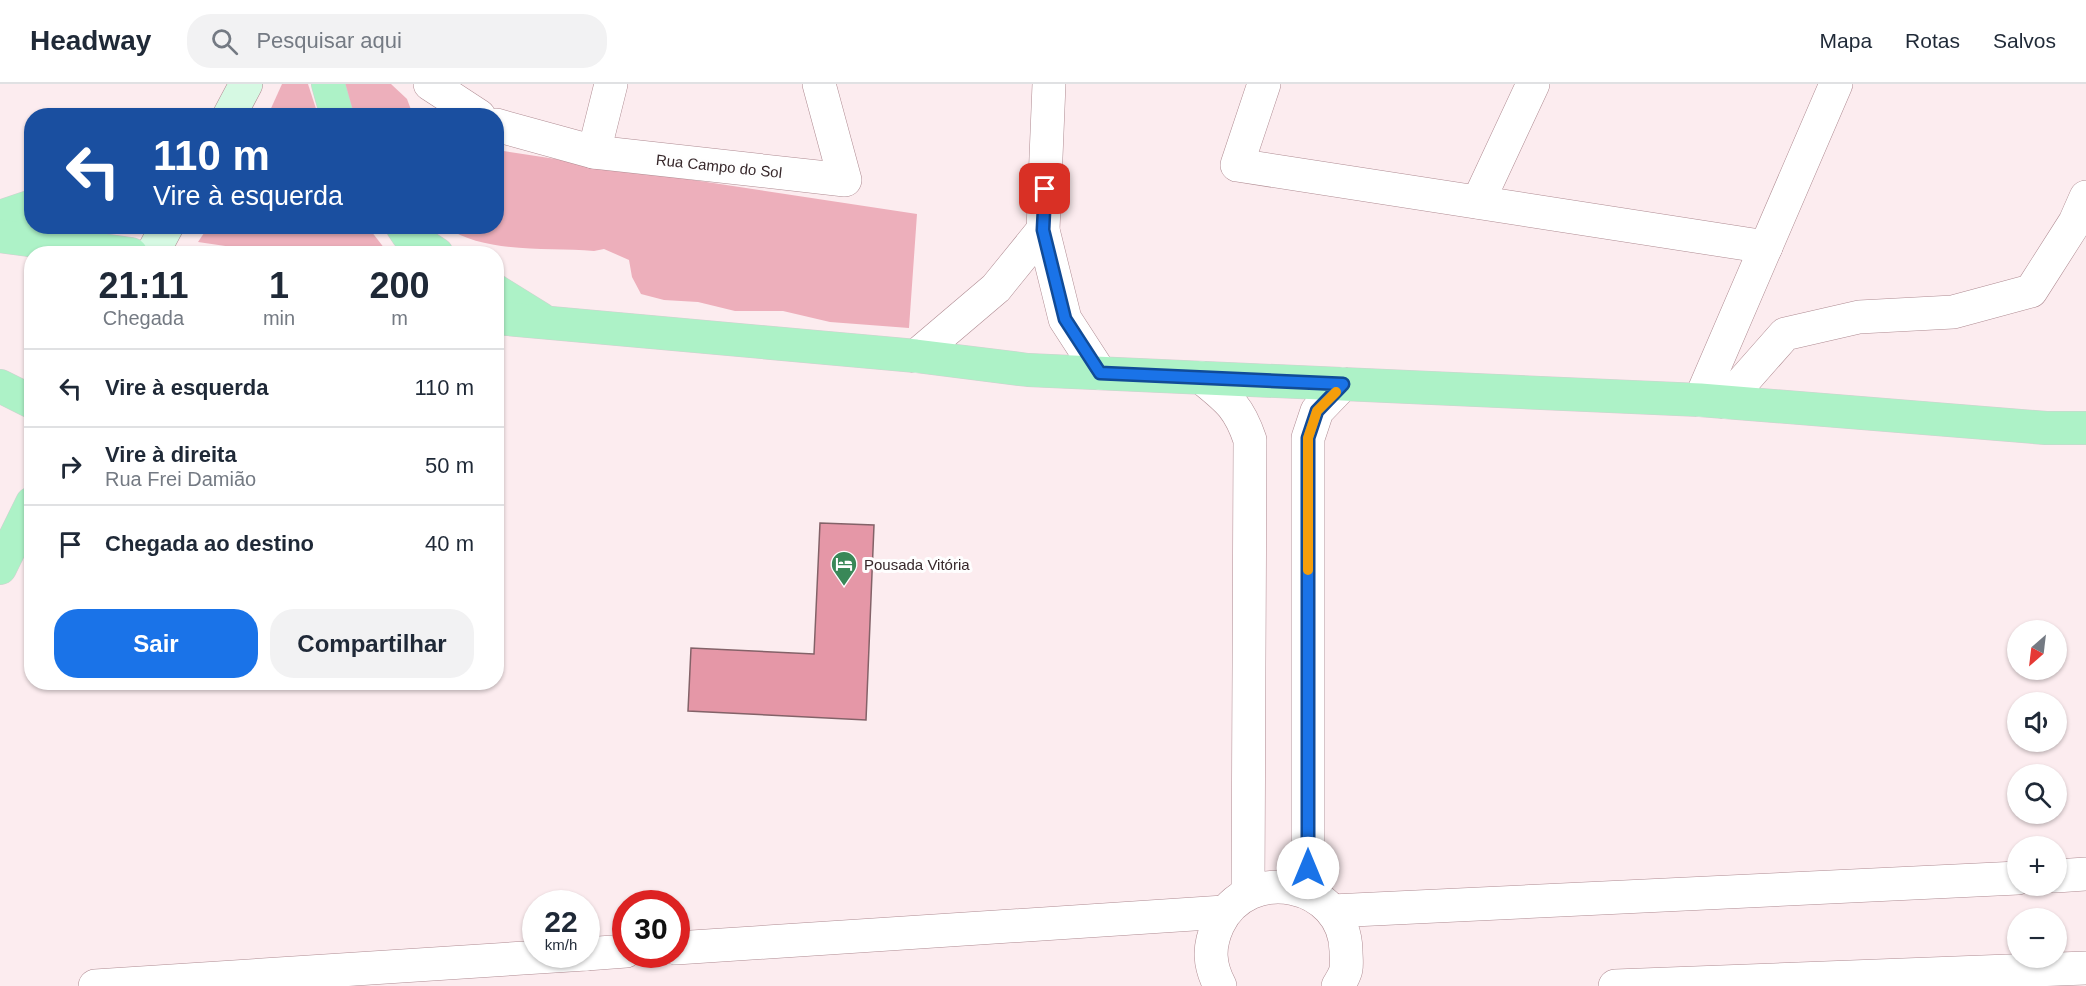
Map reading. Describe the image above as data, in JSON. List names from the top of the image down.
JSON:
{
  "streets": {
    "street": ["Rua Campo do Sol"]
  },
  "places": {
    "hotel": ["Pousada Vitória"]
  },
  "north": "bottom left",
  "page": {
    "header": "Headway",
    "search": "Pesquisar aqui",
    "nav": ["Mapa", "Rotas", "Salvos"],
    "turn": ["110 m", "Vire à esquerda"],
    "eta": [
      "21:11",
      "Chegada",
      "1",
      "min",
      "200",
      "m"
    ],
    "list": [
      {
        "name": "Vire à esquerda",
        "value": "110 m"
      },
      {
        "name": "Vire à direita",
        "note": "Rua Frei Damião",
        "value": "50 m"
      },
      {
        "name": "Chegada ao destino",
        "value": "40 m"
      }
    ],
    "buttons": ["Sair", "Compartilhar"],
    "map_buttons": ["+", "−"],
    "speed": "22 km/h",
    "limit": "30"
  }
}
